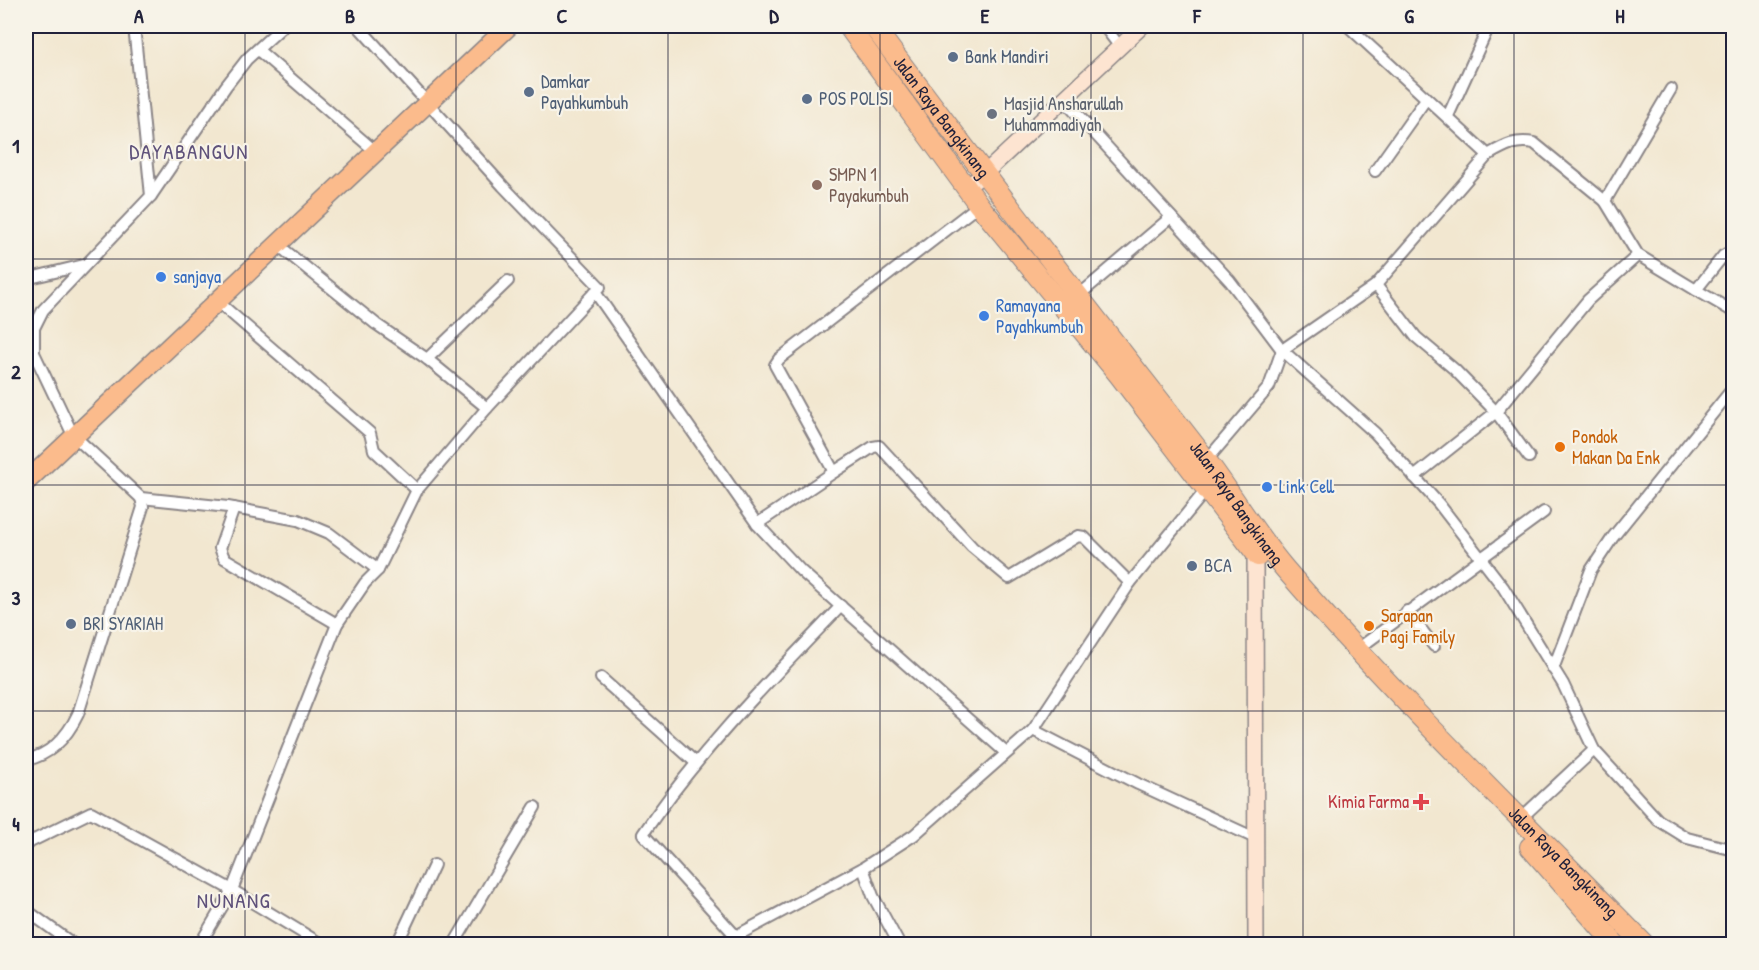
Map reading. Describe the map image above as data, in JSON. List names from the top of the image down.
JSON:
{
  "streets": {
    "highway": ["Jalan Raya Bangkinang"]
  },
  "districts": ["DAYABANGUN", "NUNANG"],
  "places": {
    "other": [
      "Bank Mandiri",
      "Damkar Payahkumbuh",
      "POS POLISI",
      "Masjid Ansharullah Muhammadiyah",
      "SMPN 1 Payakumbuh",
      "sanjaya",
      "Ramayana Payahkumbuh",
      "Pondok Makan Da Enk",
      "Link Cell",
      "BCA",
      "BRI SYARIAH",
      "Sarapan Pagi Family"
    ],
    "health": ["Kimia Farma"]
  },
  "grid": {
    "columns": [
      "A",
      "B",
      "C",
      "D",
      "E",
      "F",
      "G",
      "H"
    ],
    "rows": [
      "1",
      "2",
      "3",
      "4"
    ]
  }
}
